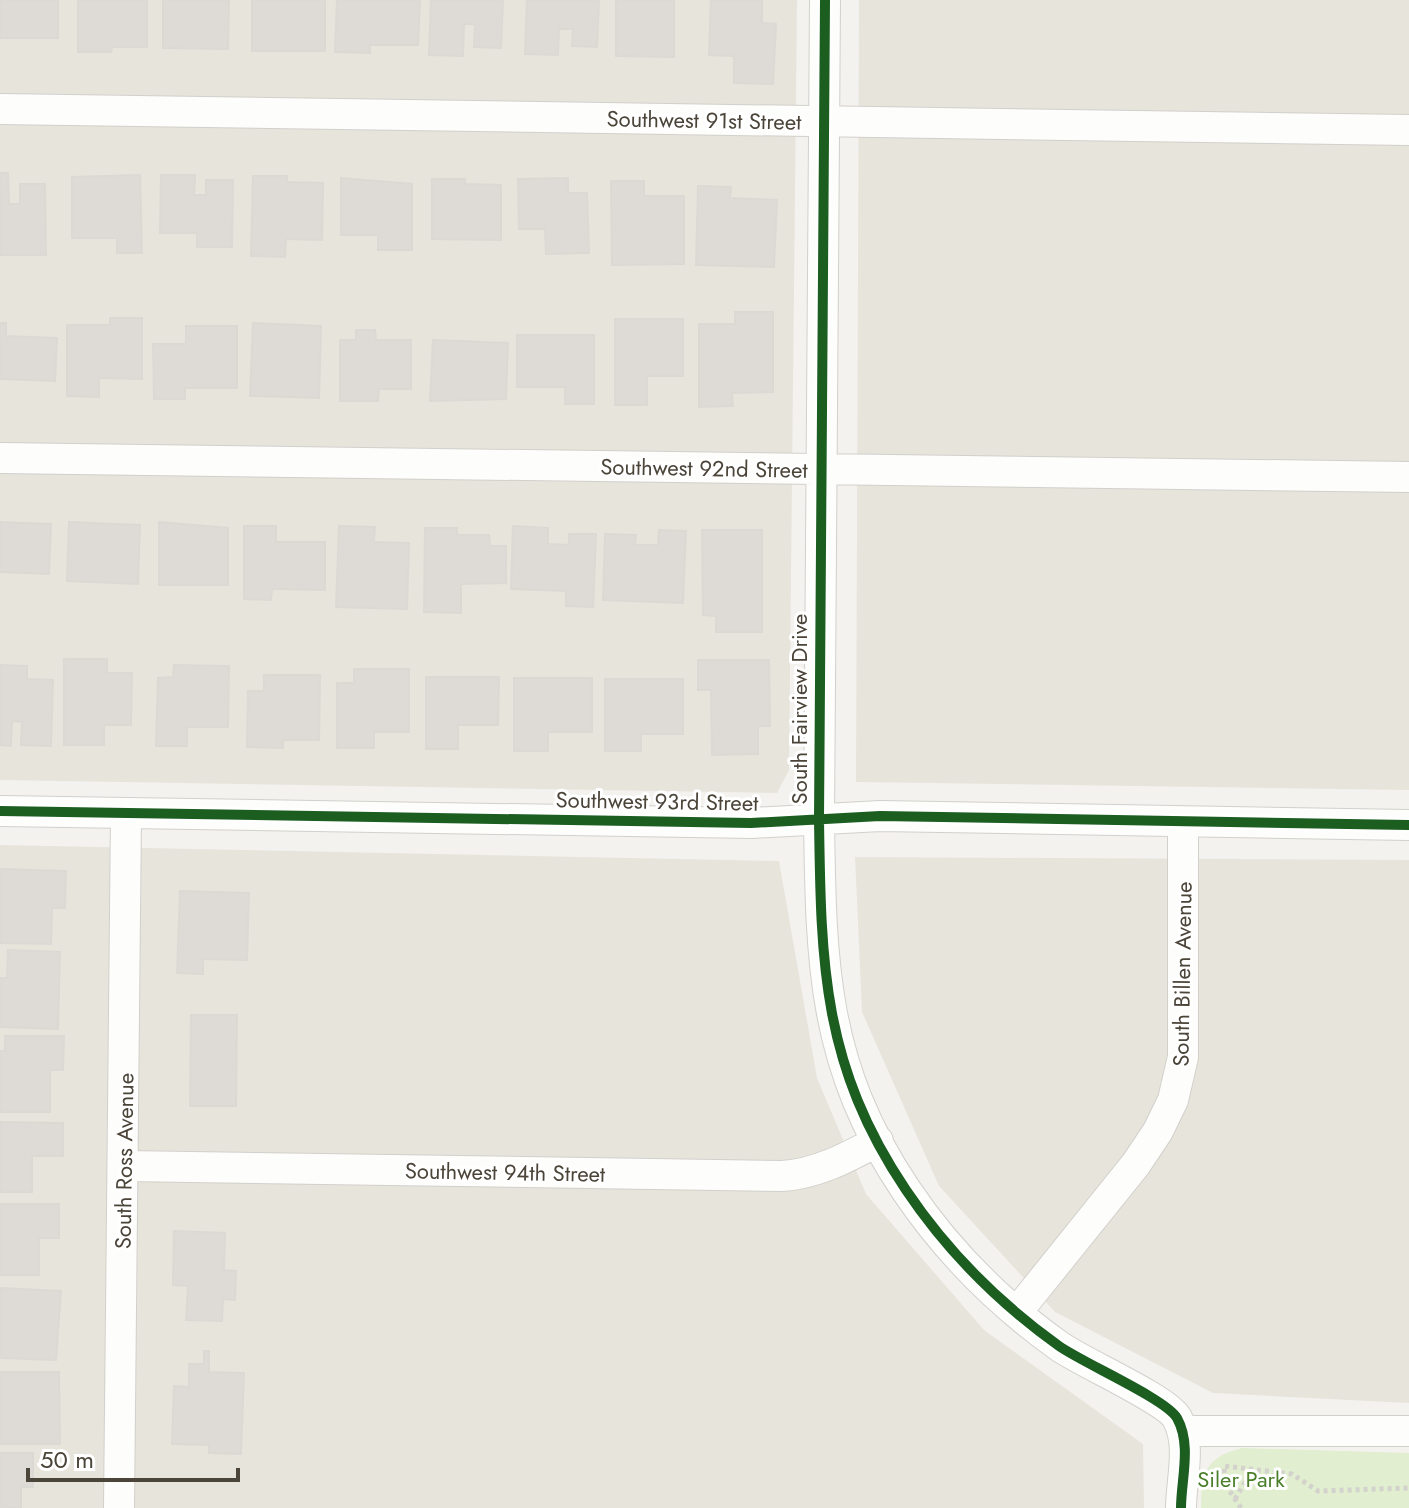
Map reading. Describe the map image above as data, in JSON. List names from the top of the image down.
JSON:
{
  "streets": {
    "street": [
      "Southwest 91st Street",
      "Southwest 92nd Street",
      "South Fairview Drive",
      "Southwest 93rd Street",
      "South Billen Avenue",
      "South Ross Avenue",
      "Southwest 94th Street"
    ]
  },
  "crossings": [
    ["Southwest 91st Street", "South Fairview Drive"],
    ["Southwest 92nd Street", "South Fairview Drive"],
    ["South Fairview Drive", "Southwest 93rd Street"],
    ["South Fairview Drive", "South Billen Avenue"],
    ["South Fairview Drive", "Southwest 94th Street"],
    ["Southwest 93rd Street", "South Billen Avenue"],
    ["Southwest 93rd Street", "South Ross Avenue"],
    ["South Ross Avenue", "Southwest 94th Street"]
  ],
  "parks": ["Siler Park"],
  "scale_bar": "50 m"
}
